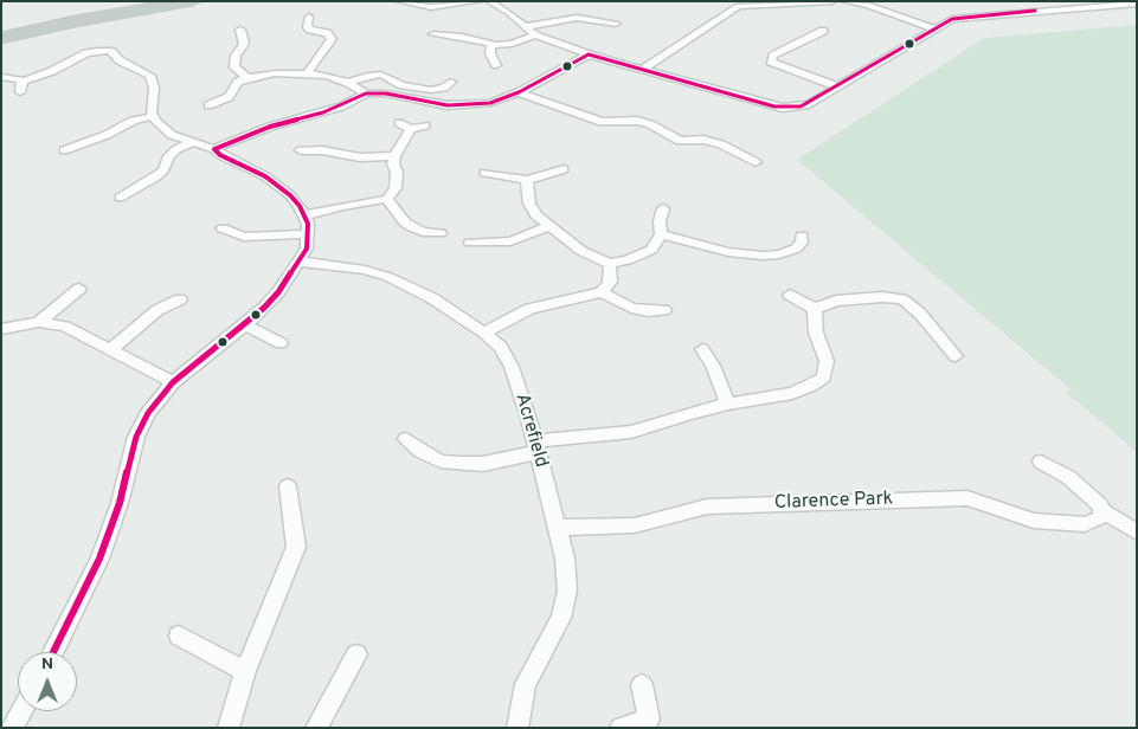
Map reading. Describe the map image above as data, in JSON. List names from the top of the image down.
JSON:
{
  "streets": {
    "street": ["Acrefield", "Clarence Park"]
  },
  "crossings": [
    ["Acrefield", "Clarence Park"]
  ],
  "north": "top"
}
